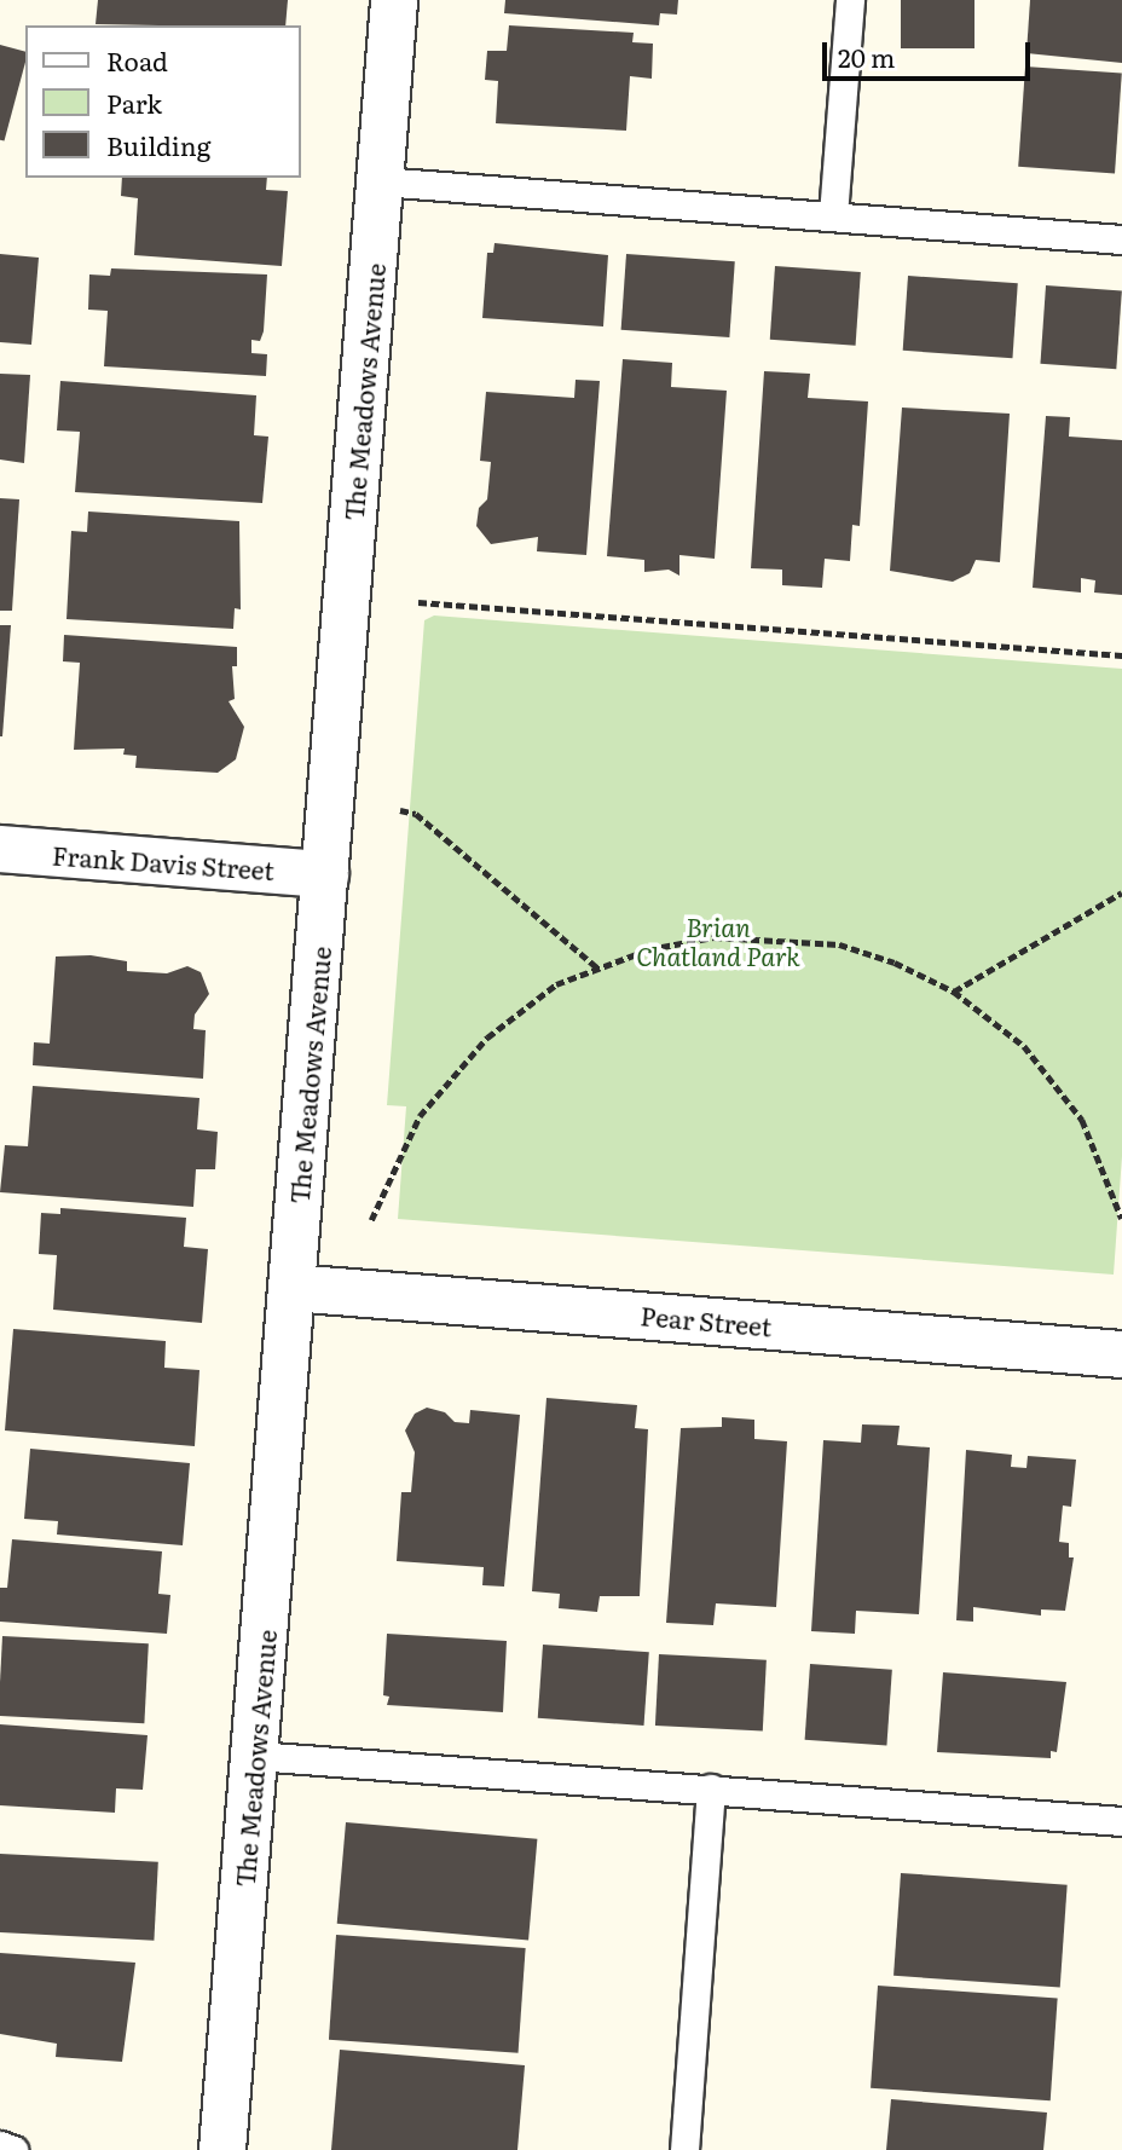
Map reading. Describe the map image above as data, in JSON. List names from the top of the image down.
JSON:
{
  "streets": {
    "street": ["The Meadows Avenue", "Frank Davis Street", "Pear Street"]
  },
  "crossings": [
    ["The Meadows Avenue", "Frank Davis Street"],
    ["The Meadows Avenue", "Pear Street"]
  ],
  "parks": ["Brian Chatland Park"],
  "legend": ["Road", "Park", "Building"],
  "scale_bar": "20 m"
}
